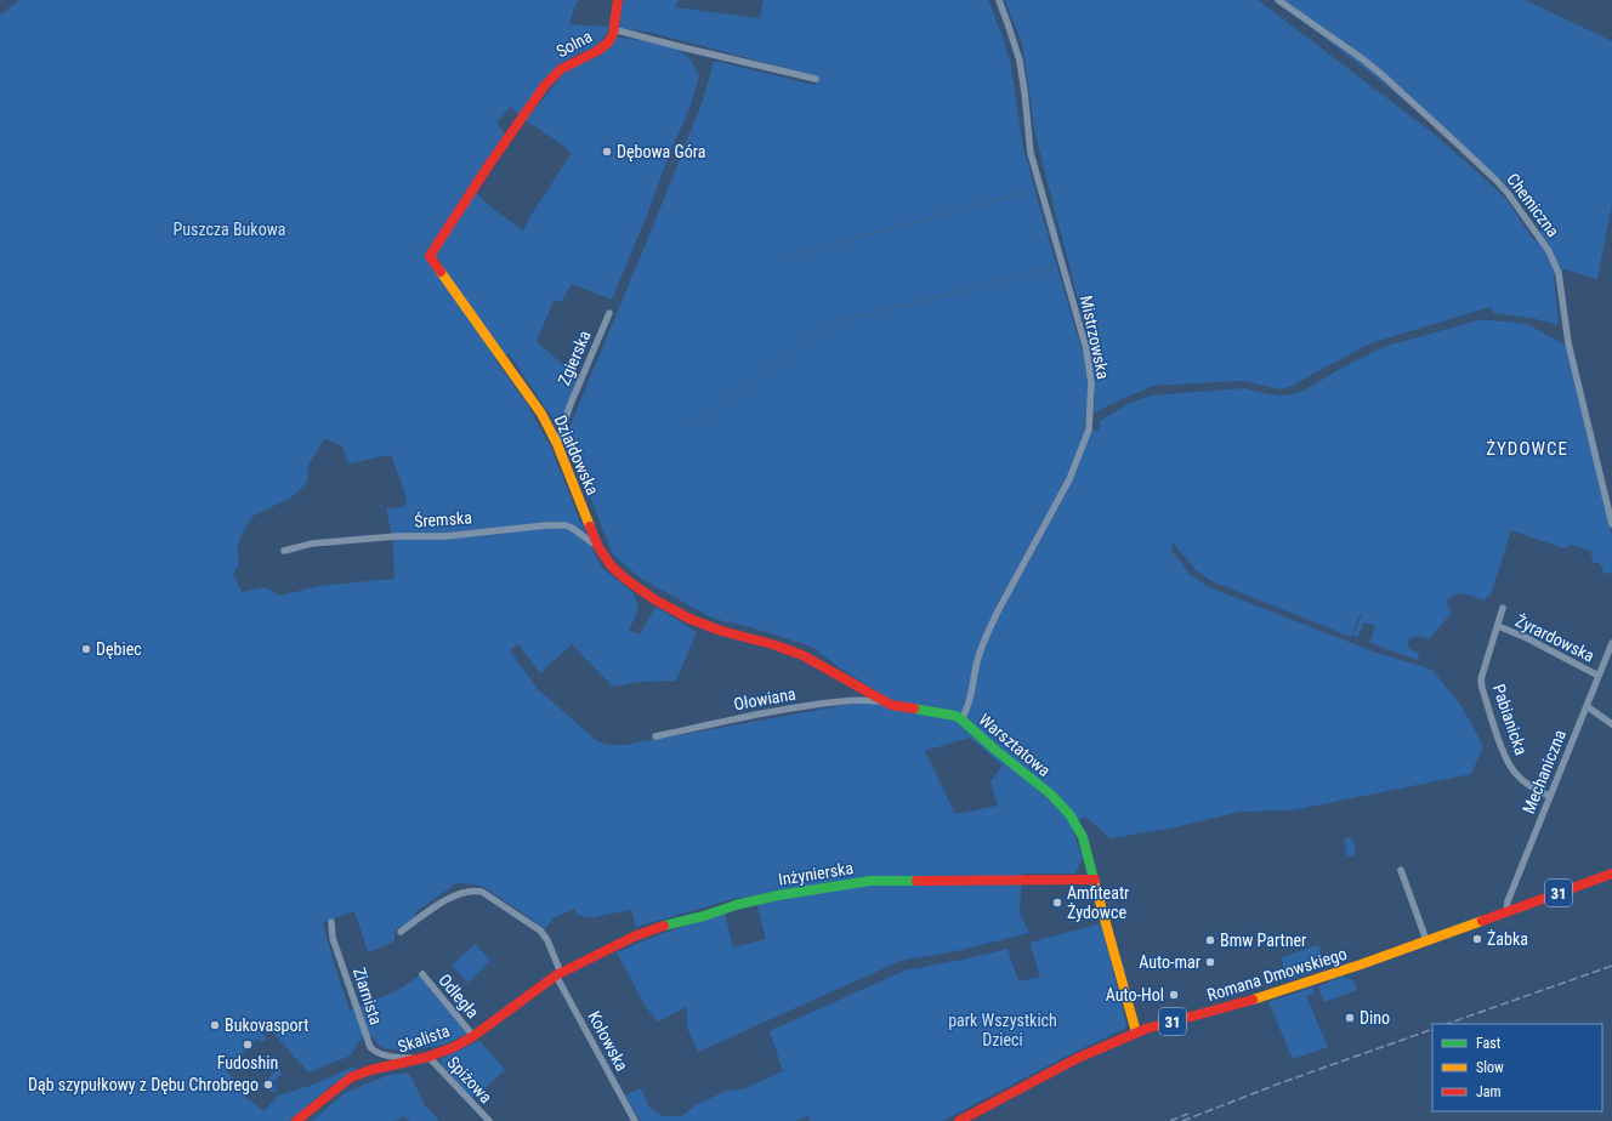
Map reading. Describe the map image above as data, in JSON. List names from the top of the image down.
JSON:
{
  "streets": {
    "street": [
      "Solna",
      "Chemiczna",
      "Mistrzowska",
      "Zgierska",
      "Działdowska",
      "Śremska",
      "Żyrardowska",
      "Ołowiana",
      "Pabianicka",
      "Warsztatowa",
      "Mechaniczna",
      "Inżynierska",
      "31",
      "Romana Dmowskiego",
      "Ziarnista",
      "Odległa",
      "Skalista",
      "Kołowska",
      "Spiżowa"
    ]
  },
  "crossings": [
    ["Solna", "Działdowska"],
    ["Mistrzowska", "Warsztatowa"],
    ["Zgierska", "Działdowska"],
    ["Działdowska", "Śremska"],
    ["Działdowska", "Warsztatowa"],
    ["Żyrardowska", "Pabianicka"],
    ["Żyrardowska", "Mechaniczna"],
    ["Ołowiana", "Warsztatowa"],
    ["Pabianicka", "Mechaniczna"],
    ["Warsztatowa", "Inżynierska"],
    ["Warsztatowa", "Romana Dmowskiego"],
    ["Mechaniczna", "Romana Dmowskiego"],
    ["Inżynierska", "Skalista"],
    ["Inżynierska", "Kołowska"],
    ["Ziarnista", "Skalista"],
    ["Ziarnista", "Spiżowa"],
    ["Odległa", "Skalista"],
    ["Skalista", "Kołowska"],
    ["Skalista", "Spiżowa"]
  ],
  "districts": ["ŻYDOWCE"],
  "parks": ["Puszcza Bukowa", "park Wszystkich Dzieci"],
  "places": [
    "Dębowa Góra",
    "Dębiec",
    "Amfiteatr Żydowce",
    "Żabka",
    "Bmw Partner",
    "Auto-mar",
    "Auto-Hol",
    "Dino",
    "Bukovasport",
    "Fudoshin",
    "Dąb szypułkowy z Dębu Chrobrego"
  ],
  "legend": ["Fast", "Slow", "Jam"]
}
